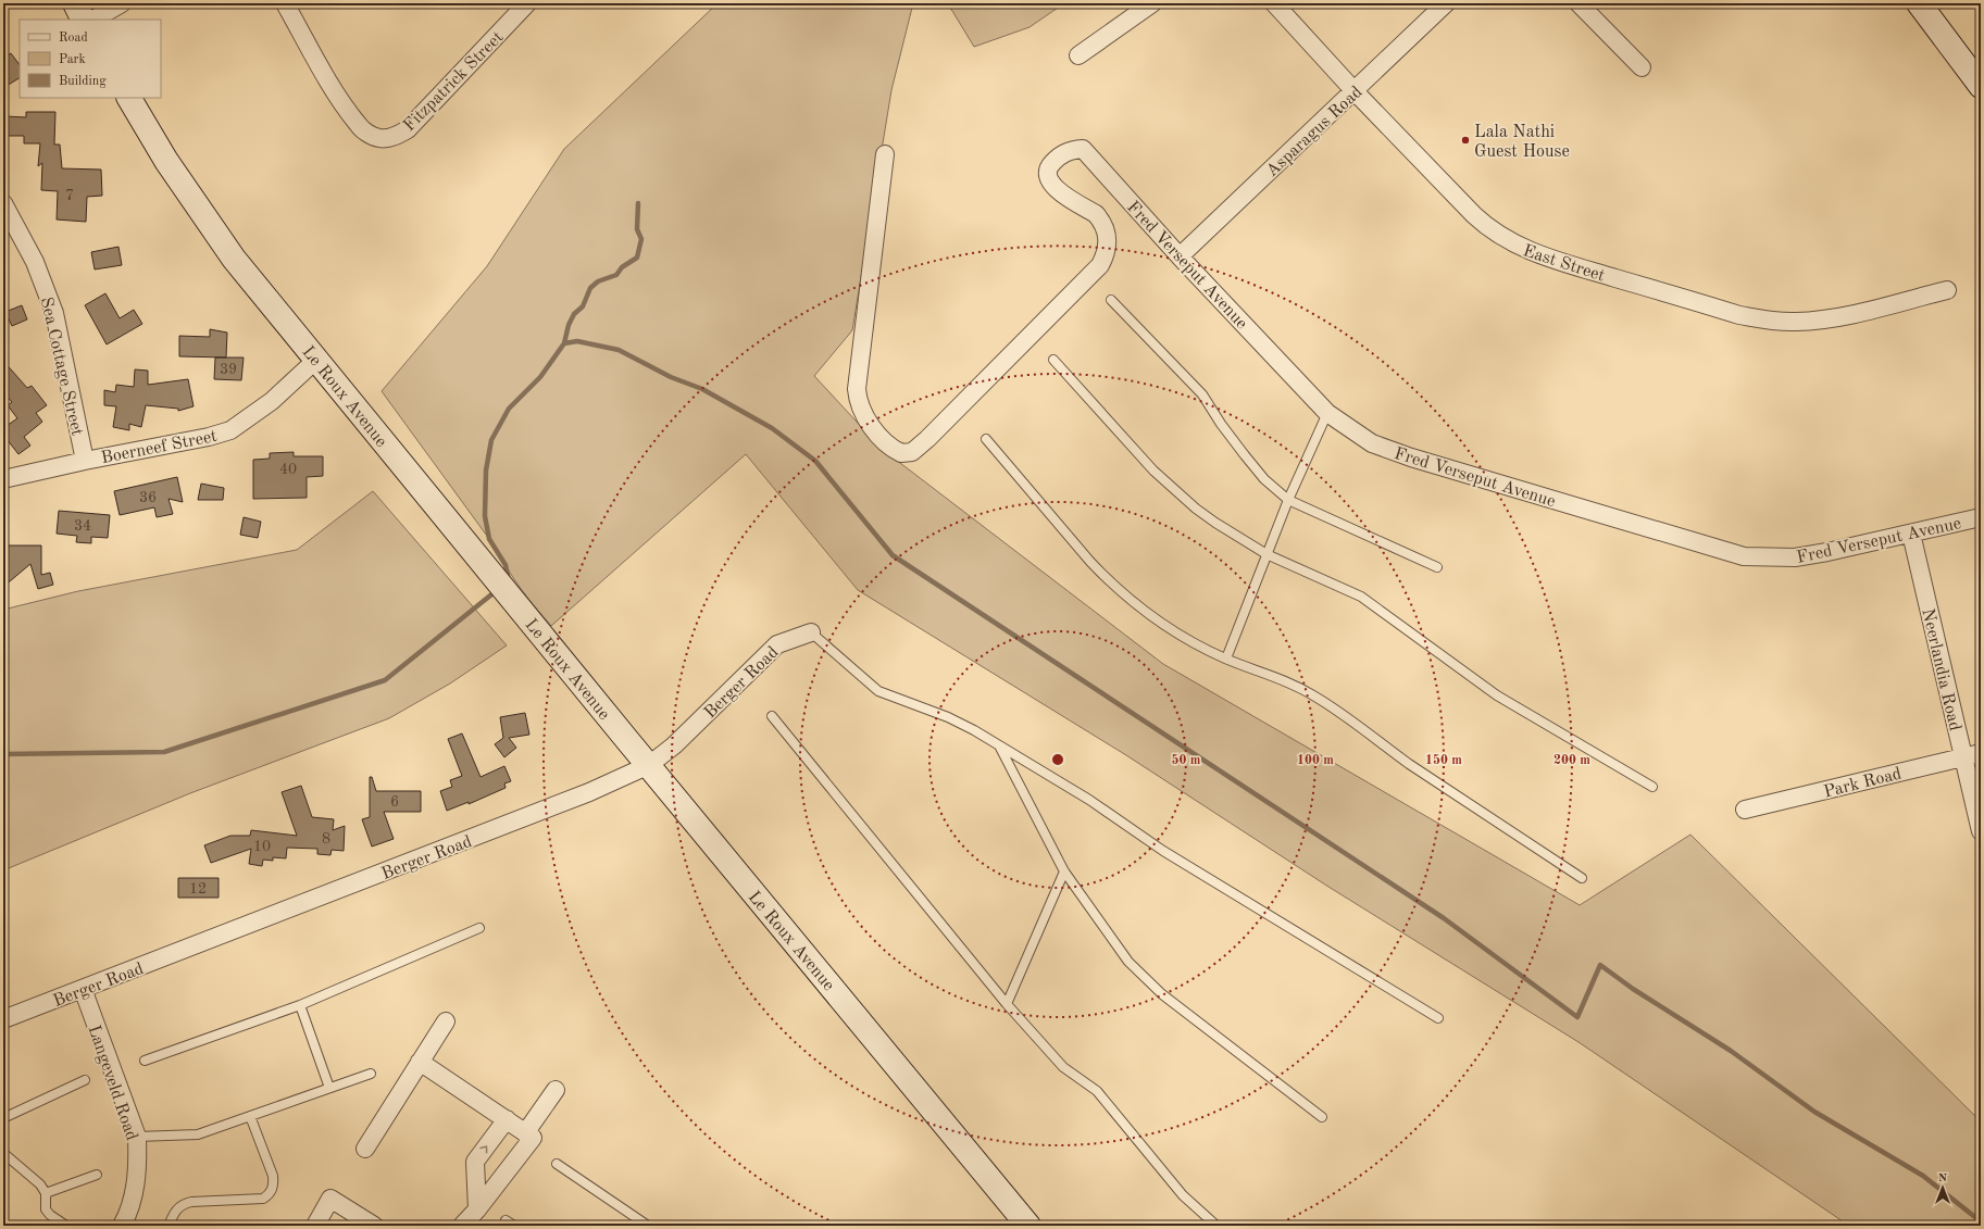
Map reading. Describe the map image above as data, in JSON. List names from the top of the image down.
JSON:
{
  "streets": {
    "main road": ["Le Roux Avenue"],
    "street": [
      "Fitzpatrick Street",
      "Asparagus Road",
      "East Street",
      "Fred Verseput Avenue",
      "Sea Cottage Street",
      "Boerneef Street",
      "Neerlandia Road",
      "Berger Road",
      "Park Road",
      "Langeveld Road"
    ]
  },
  "crossings": [
    ["Asparagus Road", "East Street"],
    ["Asparagus Road", "Fred Verseput Avenue"],
    ["Fred Verseput Avenue", "Neerlandia Road"],
    ["Sea Cottage Street", "Boerneef Street"],
    ["Le Roux Avenue", "Boerneef Street"],
    ["Le Roux Avenue", "Berger Road"],
    ["Neerlandia Road", "Park Road"],
    ["Berger Road", "Langeveld Road"]
  ],
  "places": ["Lala Nathi Guest House"],
  "house_numbers": [
    "7",
    "39",
    "40",
    "36",
    "34",
    "6",
    "8",
    "10",
    "12"
  ],
  "legend": ["Road", "Park", "Building"],
  "north": "top",
  "rings": [
    "50 m",
    "100 m",
    "150 m",
    "200 m"
  ]
}
